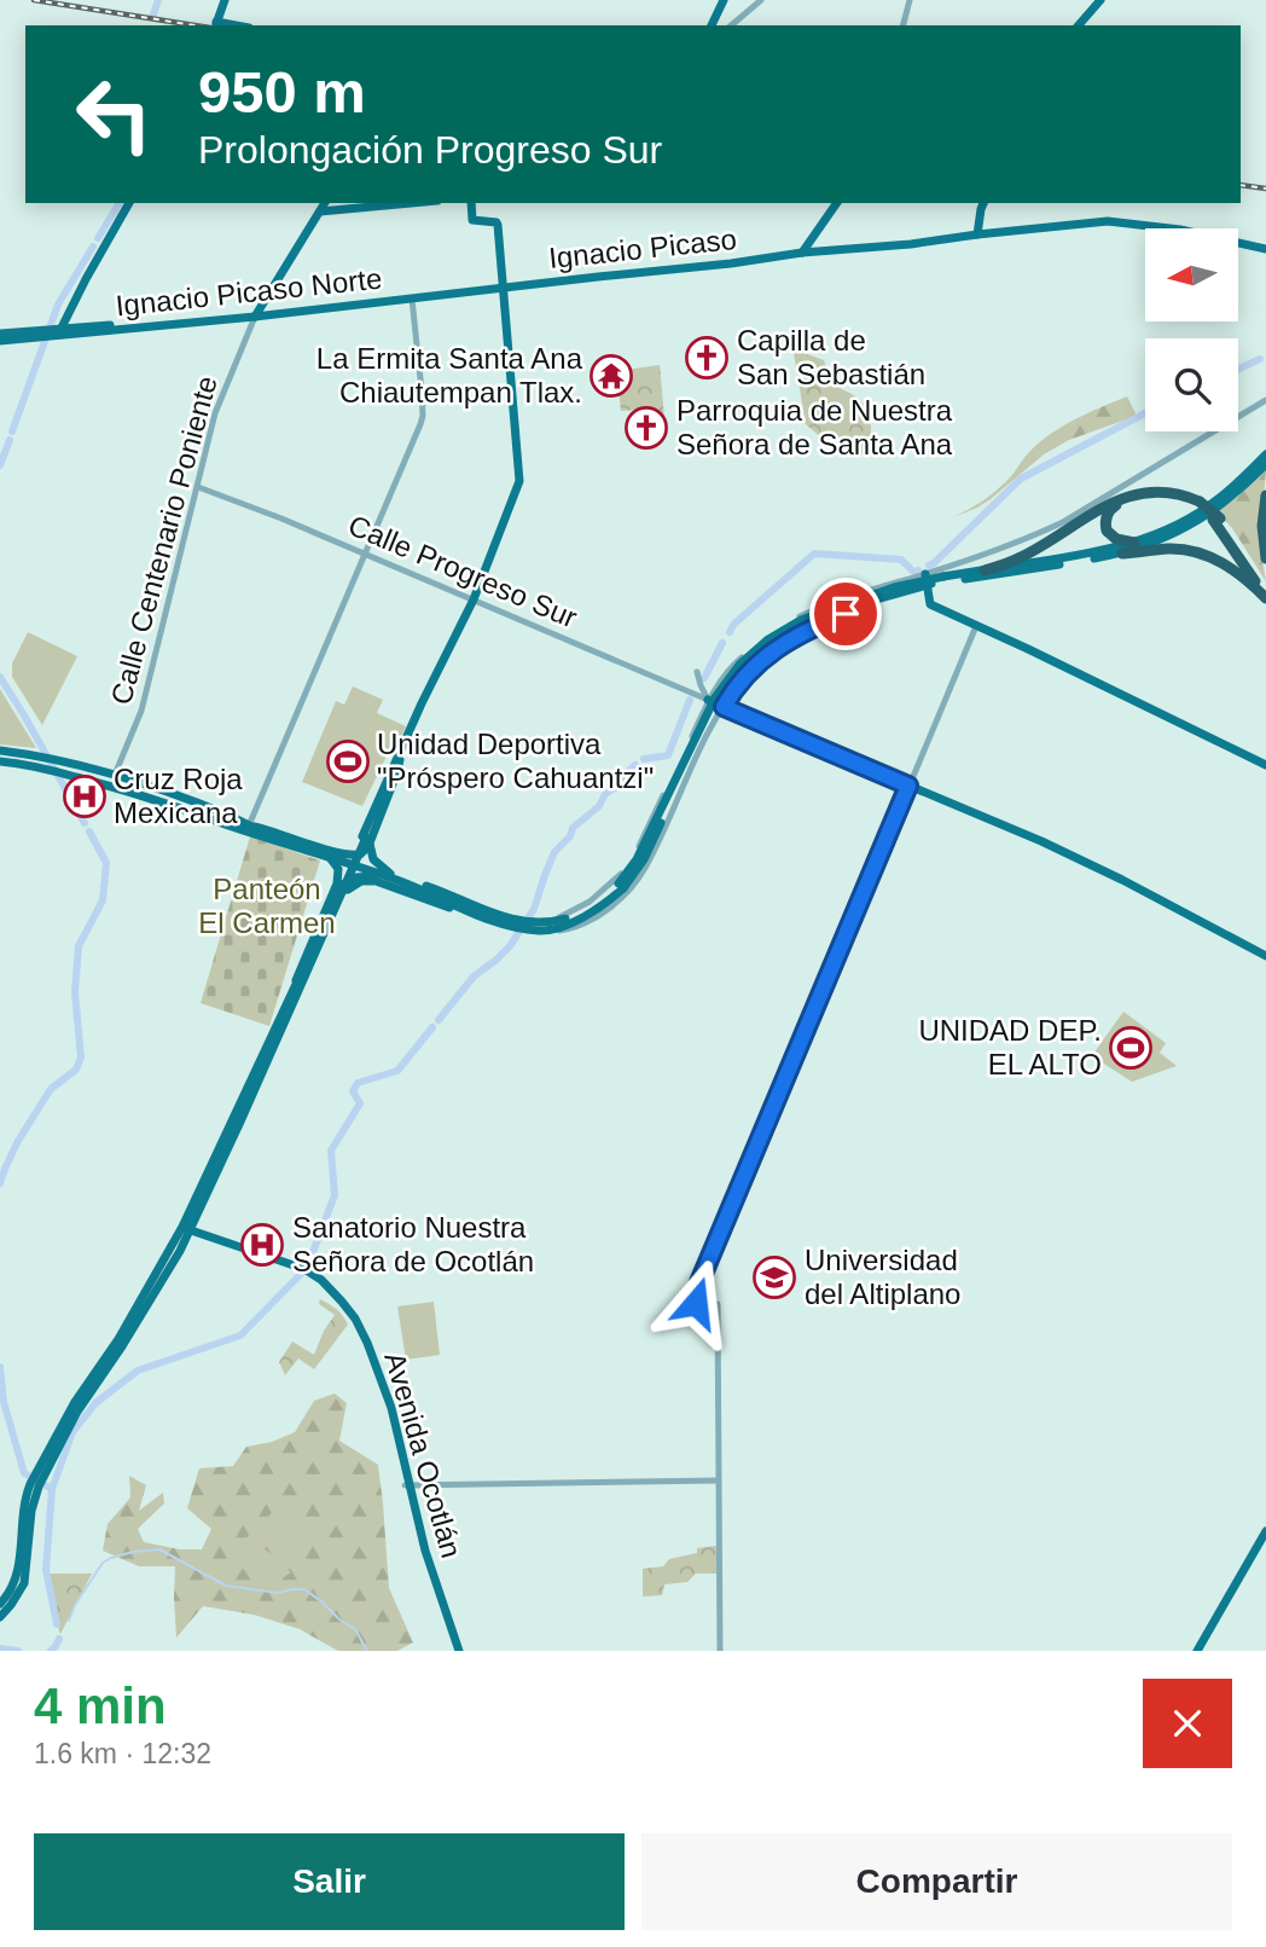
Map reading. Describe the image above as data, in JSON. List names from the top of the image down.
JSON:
{
  "streets": {
    "main road": ["Ignacio Picaso", "Ignacio Picaso Norte", "Avenida Ocotlán"],
    "street": ["Calle Centenario Poniente", "Calle Progreso Sur"]
  },
  "crossings": [
    ["Ignacio Picaso", "Ignacio Picaso Norte"],
    ["Ignacio Picaso Norte", "Calle Centenario Poniente"],
    ["Calle Centenario Poniente", "Calle Progreso Sur"]
  ],
  "parks": ["Panteón El Carmen"],
  "places": {
    "church": ["Capilla de San Sebastián", "Parroquia de Nuestra Señora de Santa Ana"],
    "temple": ["La Ermita Santa Ana Chiautempan Tlax."],
    "sports": ["Unidad Deportiva \"Próspero Cahuantzi\"", "UNIDAD DEP. EL ALTO"],
    "hospital": ["Cruz Roja Mexicana", "Sanatorio Nuestra Señora de Ocotlán"],
    "school or university": ["Universidad del Altiplano"]
  },
  "north": "left",
  "page": {
    "turn": ["950 m", "Prolongación Progreso Sur"],
    "heading": ["4 min", "1.6 km · 12:32"],
    "buttons": ["Salir", "Compartir"]
  }
}
